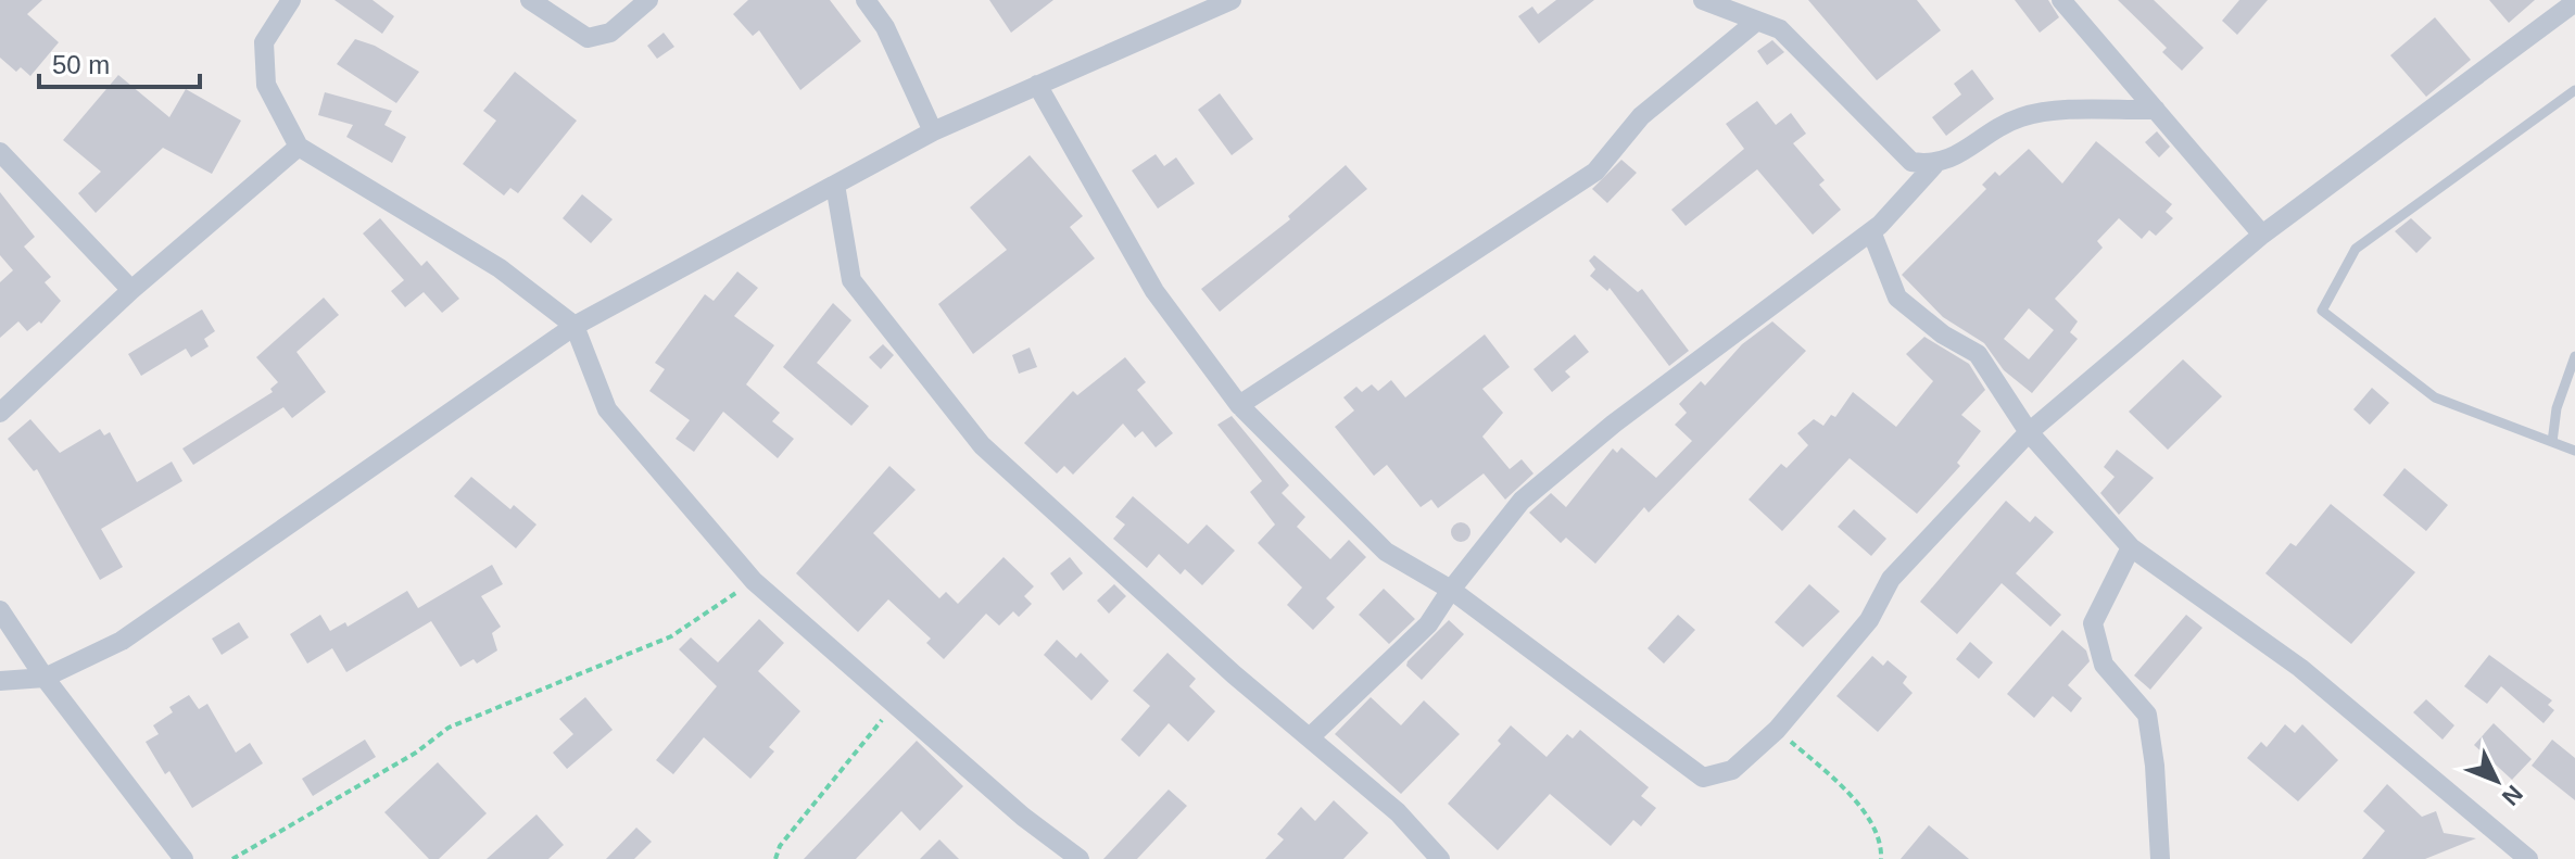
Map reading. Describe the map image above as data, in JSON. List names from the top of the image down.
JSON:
{
  "scale_bar": "50 m",
  "north": "bottom right"
}
